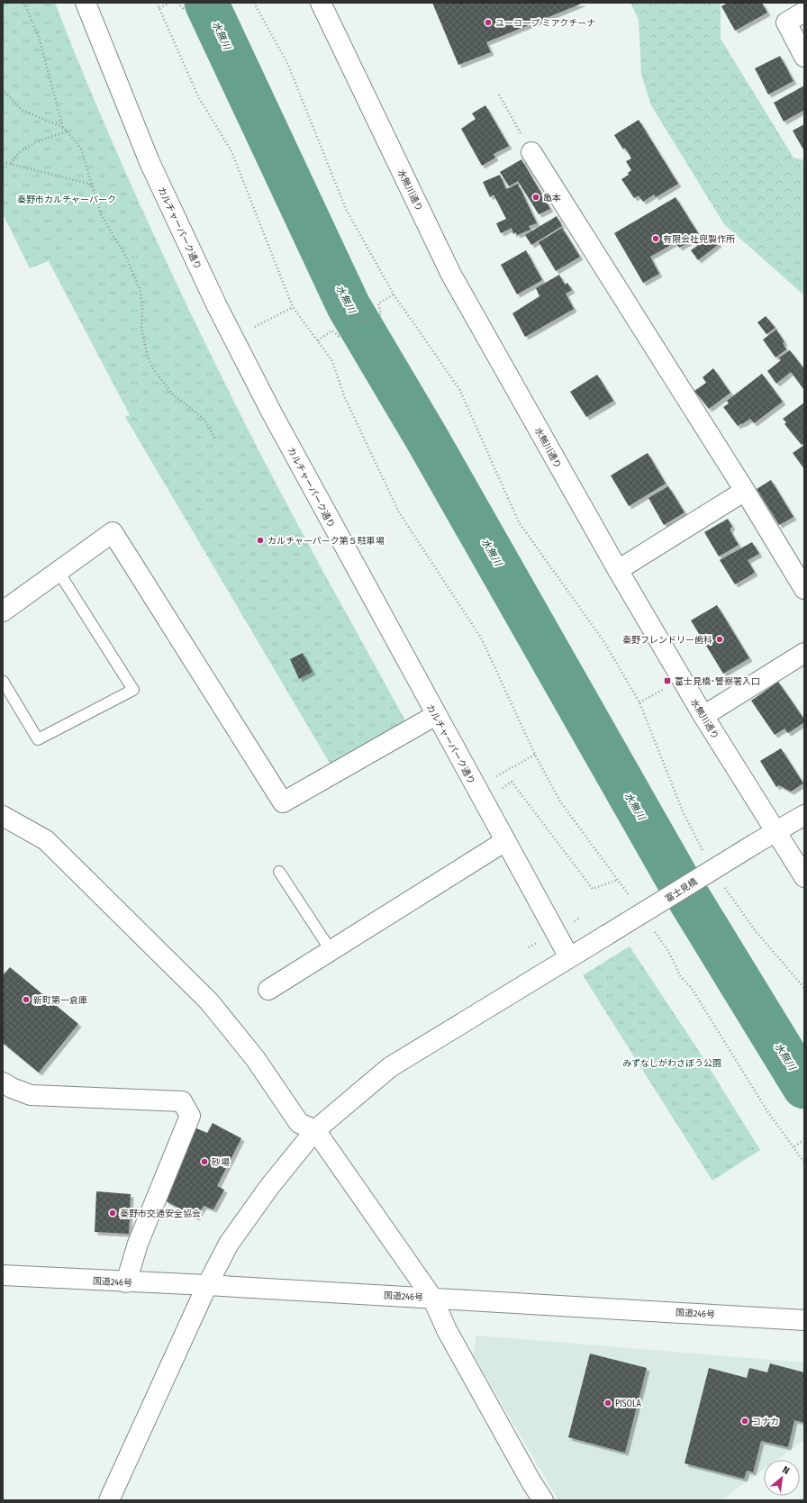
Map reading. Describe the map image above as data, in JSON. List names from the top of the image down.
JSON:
{
  "streets": {
    "main road": [
      "水無川通り",
      "カルチャーパーク通り",
      "富士見橋",
      "国道246号"
    ]
  },
  "crossings": [
    ["水無川通り", "富士見橋"],
    ["カルチャーパーク通り", "富士見橋"],
    ["富士見橋", "国道246号"]
  ],
  "water": ["水無川"],
  "parks": ["秦野市カルチャーパーク", "みずなしがわさぼう公園"],
  "places": {
    "other": [
      "ユーコープ ミアクチーナ",
      "亀本",
      "有限会社兜製作所",
      "カルチャーパーク第５駐車場",
      "秦野フレンドリー歯科",
      "新町第一倉庫",
      "砂場",
      "秦野市交通安全協会",
      "PISOLA",
      "コナカ"
    ],
    "transit": ["富士見橋･警察署入口"]
  },
  "north": "top right"
}
